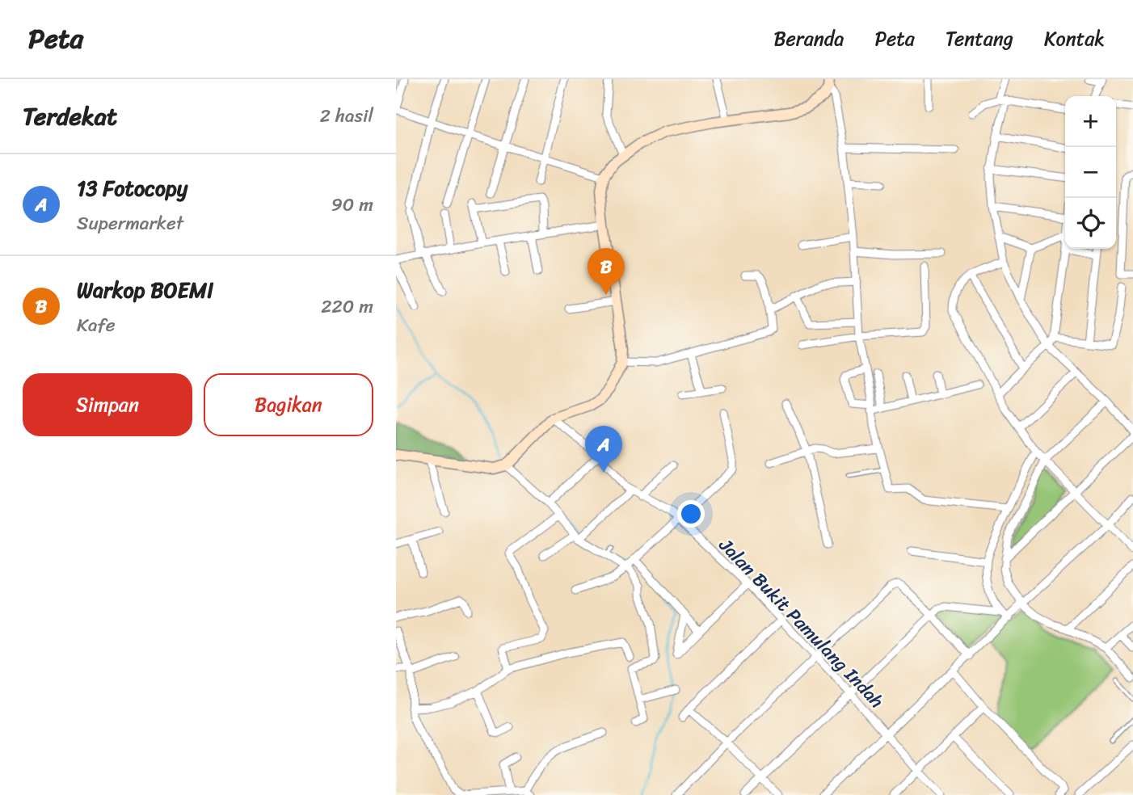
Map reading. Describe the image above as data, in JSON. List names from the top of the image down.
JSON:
{
  "streets": {
    "street": ["Jalan Bukit Pamulang Indah"]
  },
  "page": {
    "header": "Peta",
    "nav": [
      "Beranda",
      "Peta",
      "Tentang",
      "Kontak"
    ],
    "heading": ["Terdekat", "2 hasil"],
    "map_buttons": ["+", "−"],
    "list": [
      {
        "mark": "A",
        "name": "13 Fotocopy",
        "note": "Supermarket",
        "value": "90 m"
      },
      {
        "mark": "B",
        "name": "Warkop BOEMI",
        "note": "Kafe",
        "value": "220 m"
      }
    ],
    "pins": ["B", "A"],
    "buttons": ["Simpan", "Bagikan"]
  }
}
